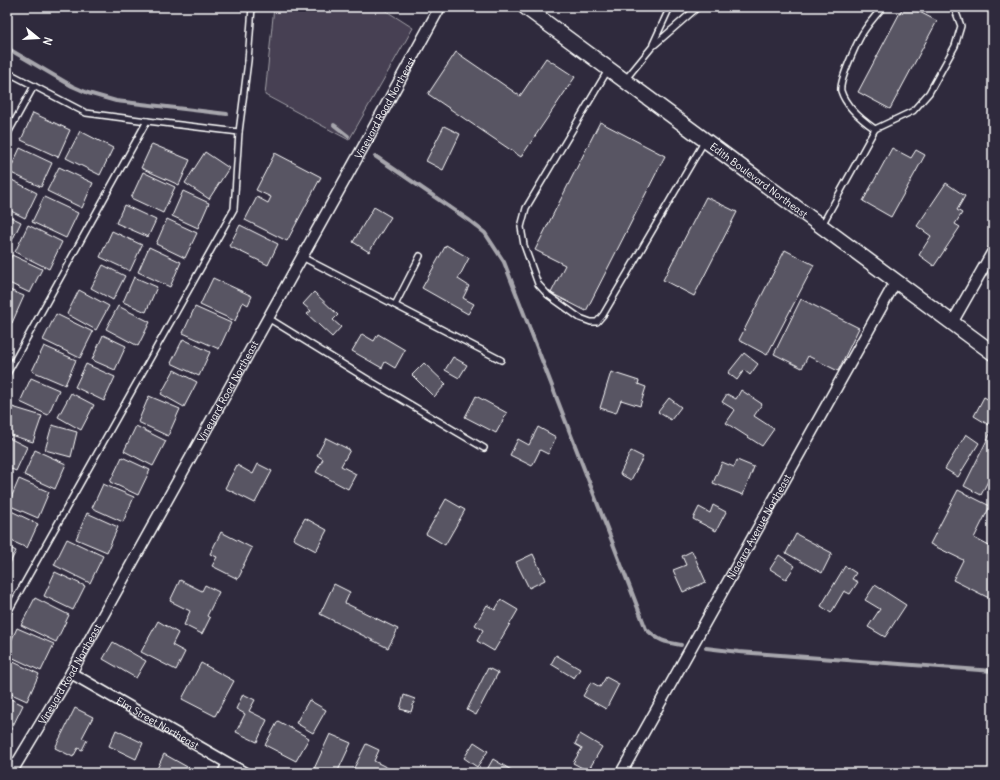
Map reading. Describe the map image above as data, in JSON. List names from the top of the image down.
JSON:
{
  "streets": {
    "street": [
      "Vineyard Road Northeast",
      "Edith Boulevard Northeast",
      "Niagara Avenue Northeast",
      "Elm Street Northeast"
    ]
  },
  "crossings": [
    ["Vineyard Road Northeast", "Elm Street Northeast"],
    ["Edith Boulevard Northeast", "Niagara Avenue Northeast"]
  ],
  "north": "right"
}
